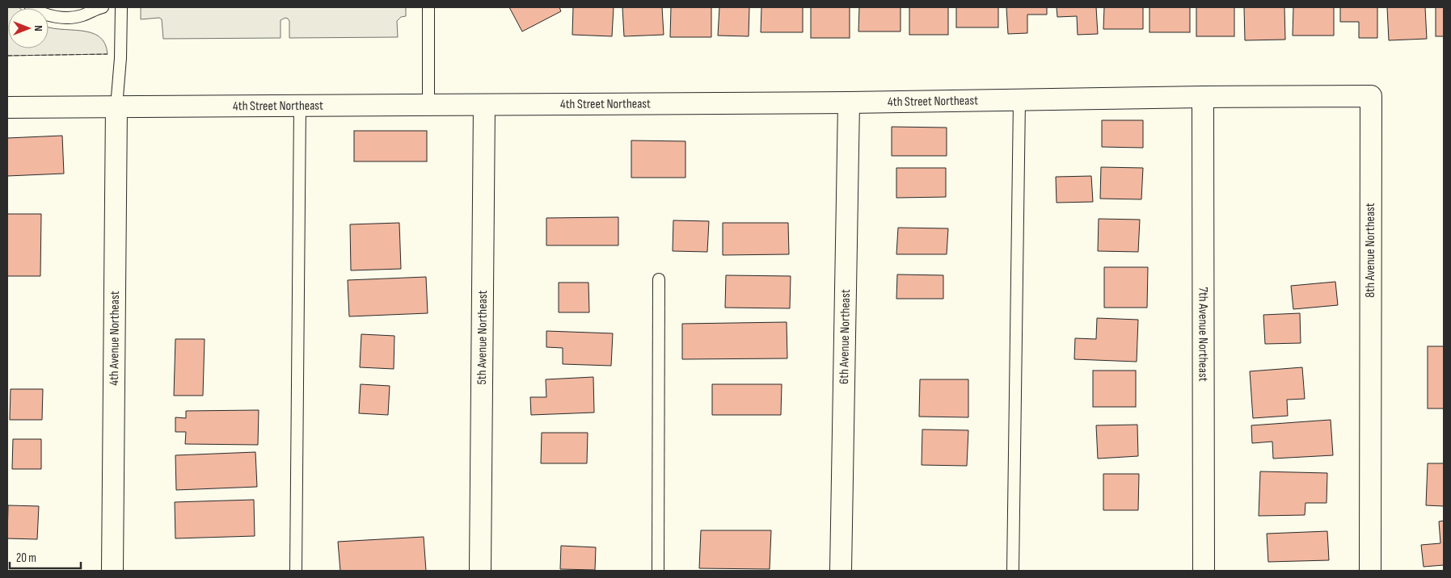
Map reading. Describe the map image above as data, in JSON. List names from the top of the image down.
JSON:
{
  "streets": {
    "street": [
      "4th Street Northeast",
      "8th Avenue Northeast",
      "7th Avenue Northeast",
      "6th Avenue Northeast",
      "4th Avenue Northeast",
      "5th Avenue Northeast"
    ]
  },
  "crossings": [
    ["4th Street Northeast", "8th Avenue Northeast"],
    ["4th Street Northeast", "7th Avenue Northeast"],
    ["4th Street Northeast", "6th Avenue Northeast"],
    ["4th Street Northeast", "4th Avenue Northeast"],
    ["4th Street Northeast", "5th Avenue Northeast"],
    ["8th Avenue Northeast", "7th Avenue Northeast"]
  ],
  "scale_bar": "20 m",
  "north": "right"
}
